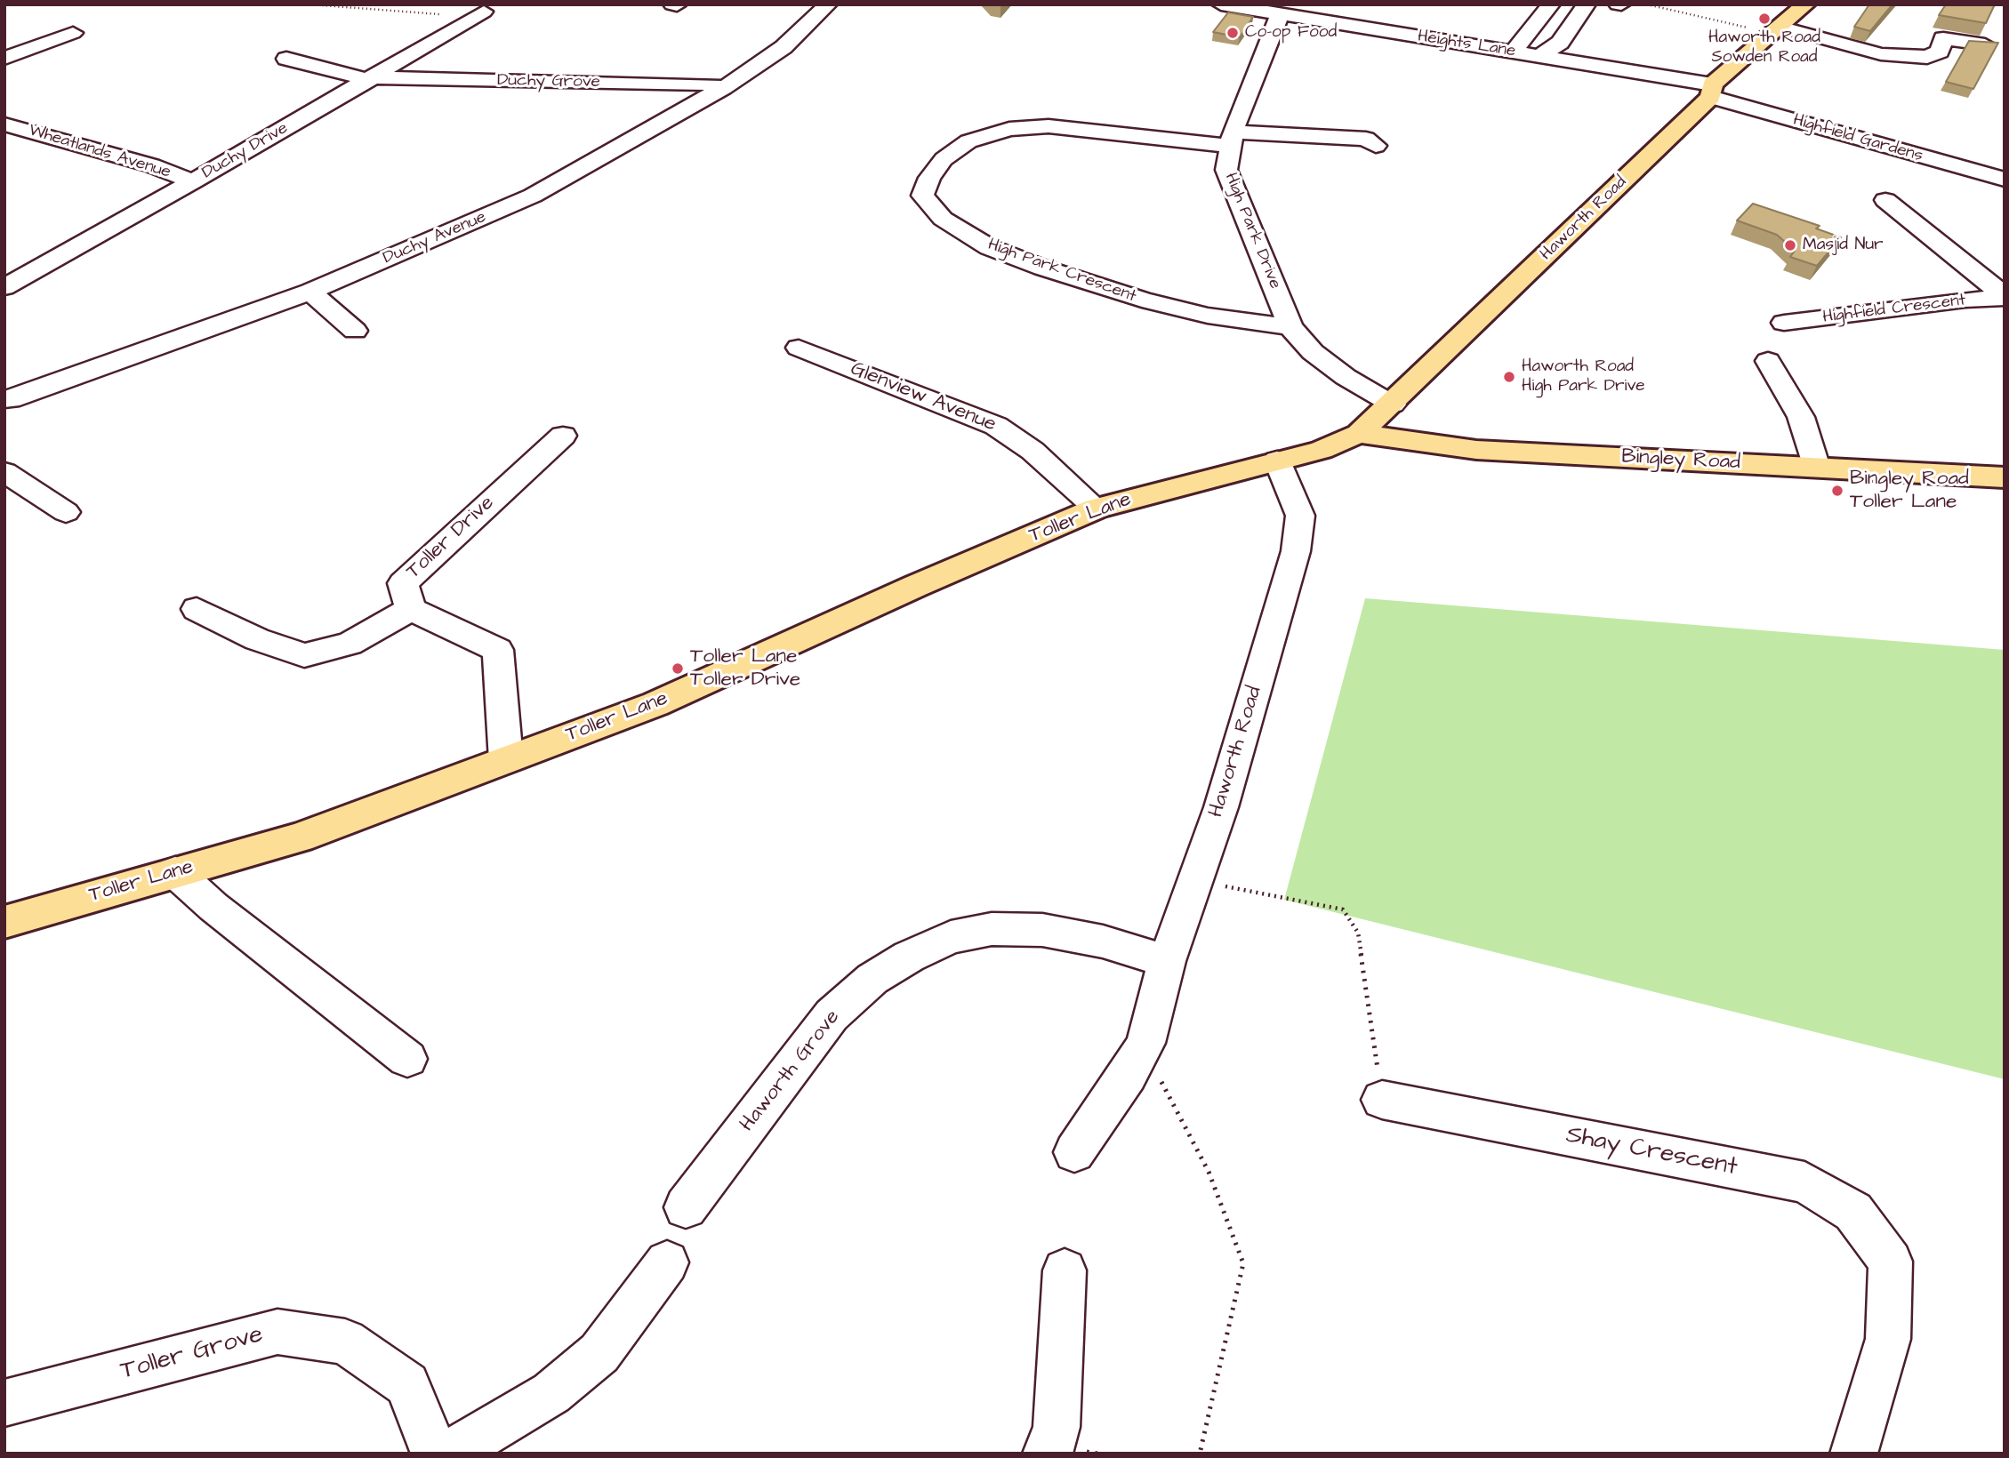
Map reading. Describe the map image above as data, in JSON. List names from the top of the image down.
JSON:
{
  "streets": {
    "main road": ["Haworth Road", "Bingley Road", "Toller Lane"],
    "street": [
      "Heights Lane",
      "Duchy Grove",
      "Highfield Gardens",
      "Duchy Drive",
      "Wheatlands Avenue",
      "High Park Drive",
      "Duchy Avenue",
      "High Park Crescent",
      "Highfield Crescent",
      "Glenview Avenue",
      "Toller Drive",
      "Haworth Grove",
      "Shay Crescent",
      "Toller Grove"
    ]
  },
  "crossings": [
    ["Heights Lane", "Highfield Gardens"],
    ["Heights Lane", "Haworth Road"],
    ["Heights Lane", "High Park Drive"],
    ["Duchy Grove", "Duchy Drive"],
    ["Duchy Grove", "Duchy Avenue"],
    ["Highfield Gardens", "Haworth Road"],
    ["Duchy Drive", "Wheatlands Avenue"],
    ["Haworth Road", "High Park Drive"],
    ["Haworth Road", "Bingley Road"],
    ["Haworth Road", "Toller Lane"],
    ["Haworth Road", "Haworth Grove"],
    ["High Park Drive", "High Park Crescent"],
    ["Glenview Avenue", "Toller Lane"],
    ["Bingley Road", "Toller Lane"],
    ["Toller Lane", "Toller Drive"]
  ],
  "places": [
    "Haworth Road Sowden Road",
    "Co-op Food",
    "Masjid Nur",
    "Haworth Road High Park Drive",
    "Bingley Road Toller Lane",
    "Toller Lane Toller Drive"
  ]
}
